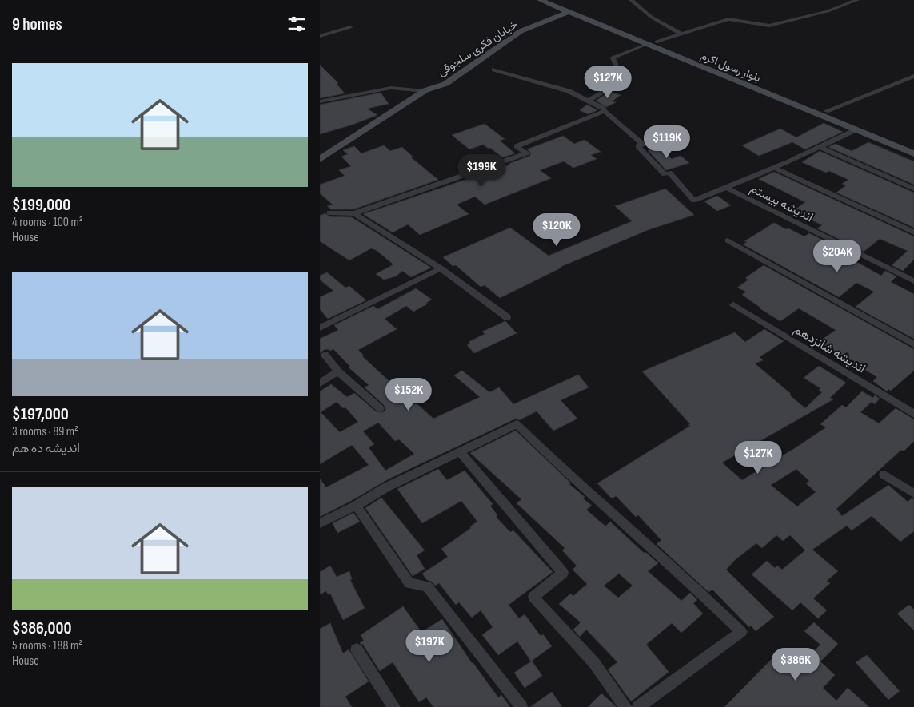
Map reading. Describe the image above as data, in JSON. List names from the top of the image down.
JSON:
{
  "streets": {
    "main road": ["خیابان فکری سلجوقی", "بلوار رسول اکرم"],
    "street": ["اندیشه بیستم", "اندیشه شانزدهم"]
  },
  "crossings": [
    ["خیابان فکری سلجوقی", "بلوار رسول اکرم"]
  ],
  "page": {
    "heading": "9 homes",
    "list": [
      {
        "name": "$199,000",
        "note": "4 rooms · 100 m² · House"
      },
      {
        "name": "$197,000",
        "note": "3 rooms · 89 m² · اندیشه ده هم"
      },
      {
        "name": "$386,000",
        "note": "5 rooms · 188 m² · House"
      }
    ],
    "price": [
      "$127K",
      "$119K",
      "$199K",
      "$120K",
      "$204K",
      "$152K",
      "$127K",
      "$197K",
      "$386K"
    ]
  }
}
